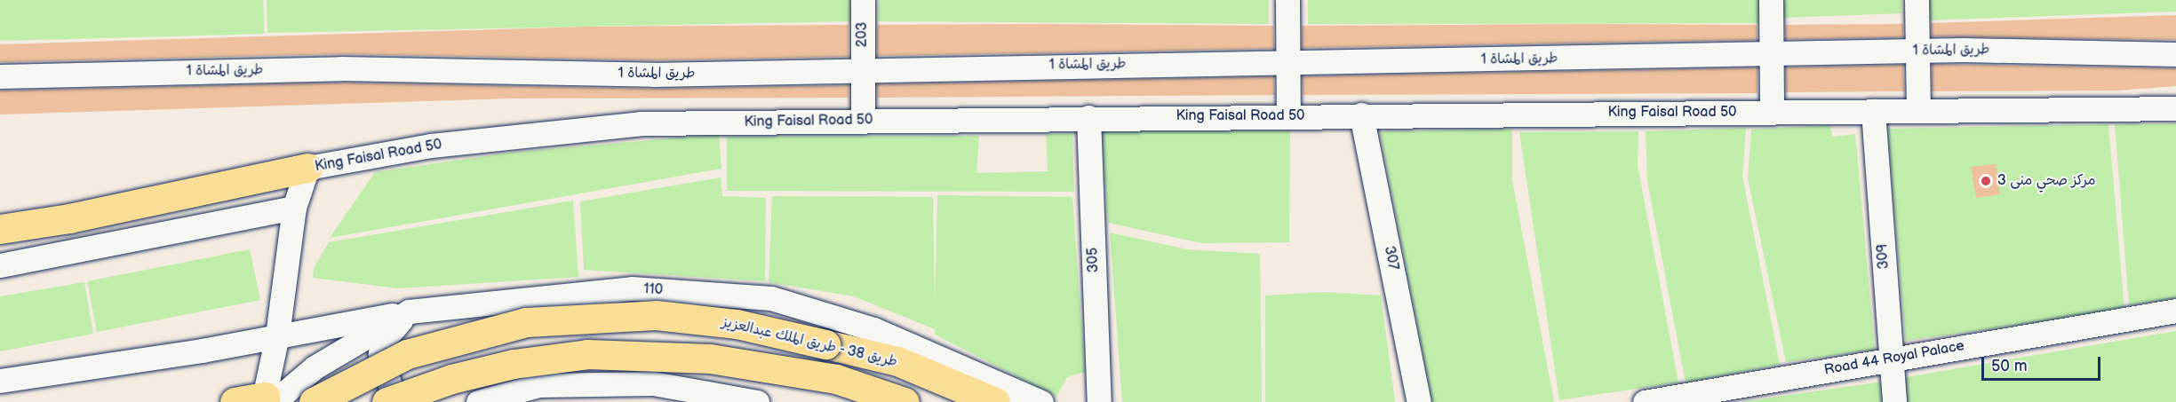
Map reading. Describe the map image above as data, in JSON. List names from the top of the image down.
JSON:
{
  "streets": {
    "main road": ["طريق 38 - طريق الملك عبدالعزيز"],
    "street": [
      "203",
      "طريق المشاة 1",
      "King Faisal Road 50",
      "309",
      "307",
      "305",
      "110",
      "Road 44 Royal Palace"
    ]
  },
  "crossings": [
    ["203", "طريق المشاة 1"],
    ["203", "King Faisal Road 50"],
    ["King Faisal Road 50", "309"],
    ["King Faisal Road 50", "307"],
    ["King Faisal Road 50", "305"],
    ["309", "Road 44 Royal Palace"]
  ],
  "places": ["مركز صحي منى 3"],
  "scale_bar": "50 m"
}
